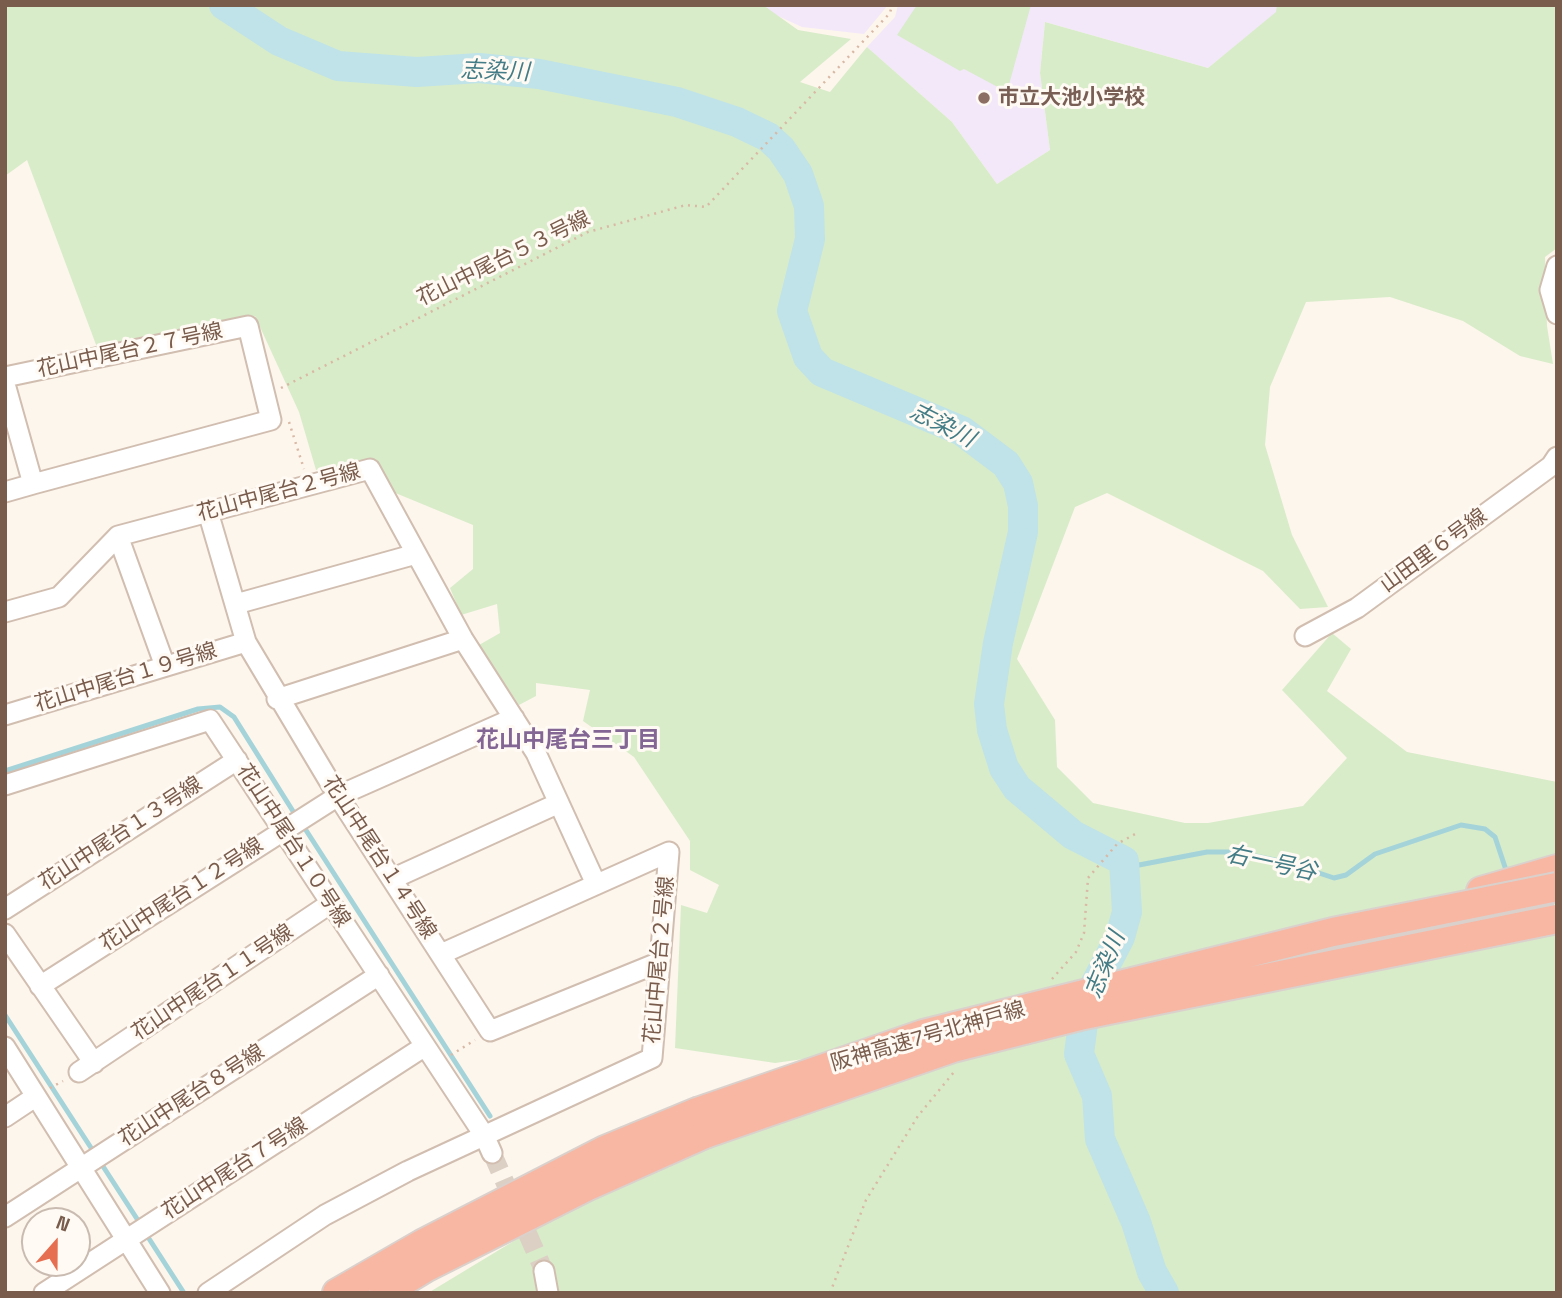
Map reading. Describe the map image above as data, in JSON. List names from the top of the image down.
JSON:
{
  "streets": {
    "highway": ["阪神高速7号北神戸線"],
    "street": [
      "花山中尾台２７号線",
      "花山中尾台２号線",
      "山田里６号線",
      "花山中尾台１９号線",
      "花山中尾台１３号線",
      "花山中尾台１０号線",
      "花山中尾台１４号線",
      "花山中尾台１２号線",
      "花山中尾台１１号線",
      "花山中尾台８号線",
      "花山中尾台７号線"
    ],
    "path": ["花山中尾台５３号線"]
  },
  "crossings": [
    ["花山中尾台５３号線", "花山中尾台２７号線"],
    ["花山中尾台２号線", "花山中尾台１０号線"],
    ["花山中尾台２号線", "花山中尾台１４号線"],
    ["花山中尾台２号線", "花山中尾台１２号線"],
    ["花山中尾台１９号線", "花山中尾台１４号線"],
    ["花山中尾台１３号線", "花山中尾台１０号線"],
    ["花山中尾台１０号線", "花山中尾台１２号線"],
    ["花山中尾台１０号線", "花山中尾台１１号線"],
    ["花山中尾台１０号線", "花山中尾台８号線"],
    ["花山中尾台１０号線", "花山中尾台７号線"],
    ["花山中尾台１４号線", "花山中尾台１２号線"],
    ["花山中尾台１２号線", "花山中尾台１１号線"]
  ],
  "districts": ["花山中尾台三丁目"],
  "water": ["志染川", "右一号谷"],
  "places": ["市立大池小学校"],
  "north": "top"
}
